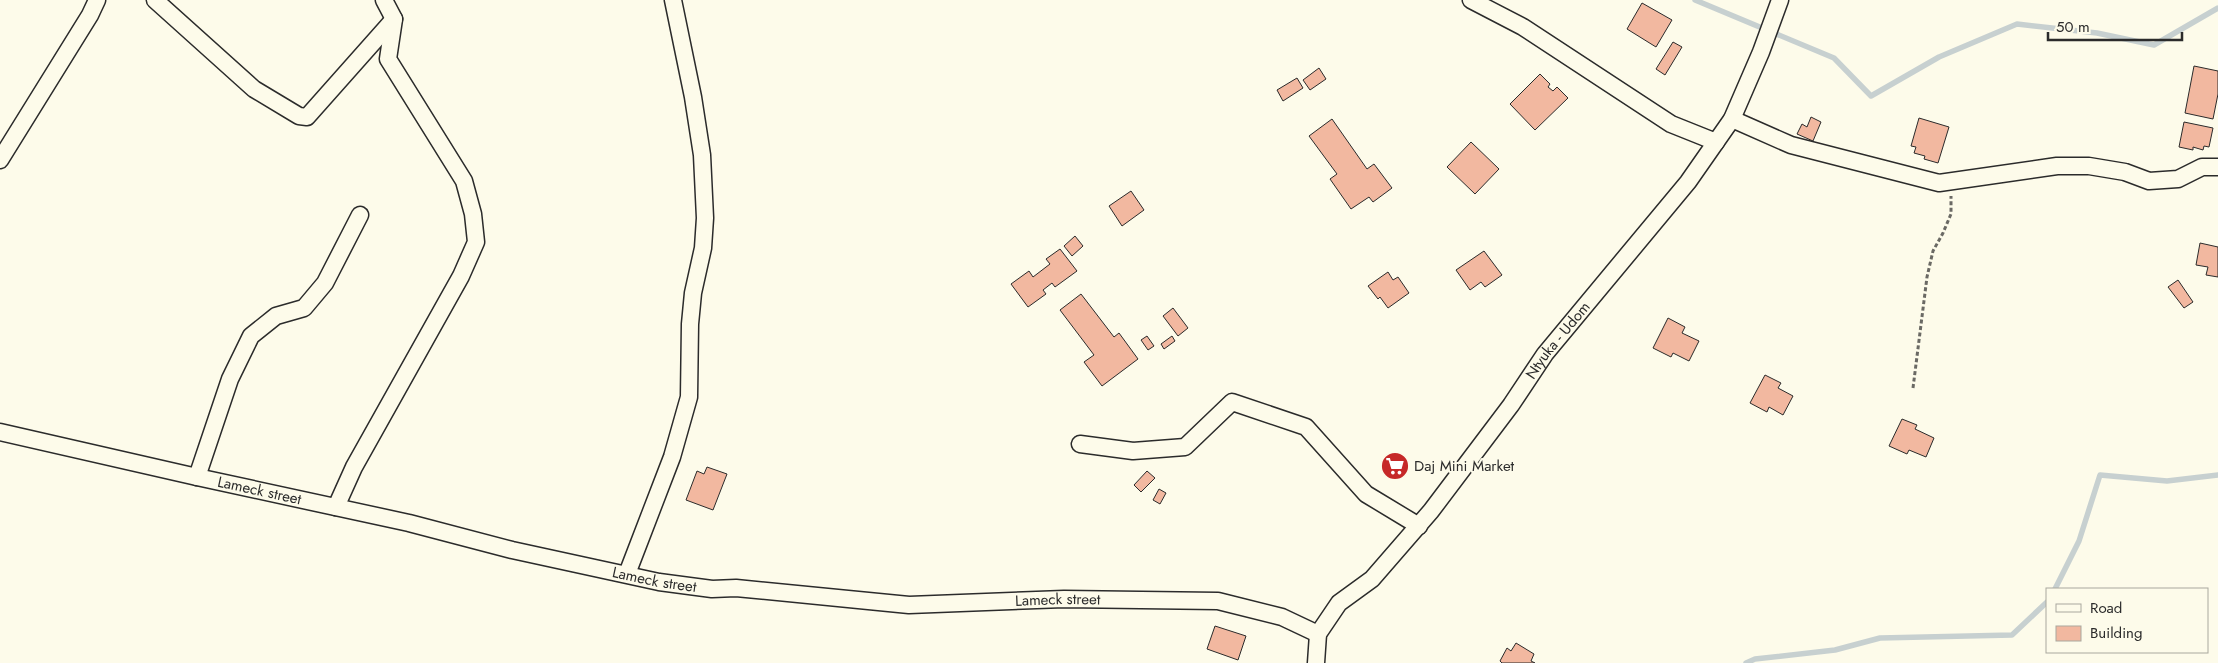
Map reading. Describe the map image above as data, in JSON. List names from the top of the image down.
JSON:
{
  "streets": {
    "street": ["Ntyuka - Udom", "Lameck street"]
  },
  "crossings": [
    ["Ntyuka - Udom", "Lameck street"]
  ],
  "places": {
    "supermarket": ["Daj Mini Market"]
  },
  "legend": ["Road", "Building"],
  "scale_bar": "50 m"
}
